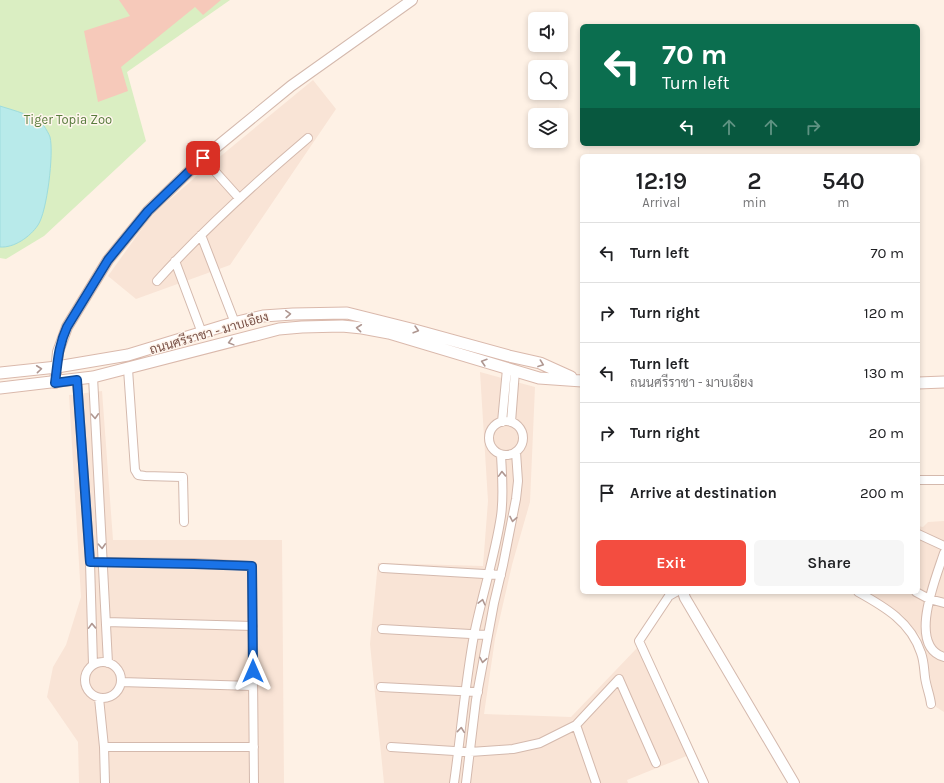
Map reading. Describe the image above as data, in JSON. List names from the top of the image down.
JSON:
{
  "streets": {
    "main road": ["ถนนศรีราชา - มาบเอียง"]
  },
  "parks": ["Tiger Topia Zoo"],
  "page": {
    "turn": ["70 m", "Turn left"],
    "eta": [
      "12:19",
      "Arrival",
      "2",
      "min",
      "540",
      "m"
    ],
    "list": [
      {
        "name": "Turn left",
        "value": "70 m"
      },
      {
        "name": "Turn right",
        "value": "120 m"
      },
      {
        "name": "Turn left",
        "note": "ถนนศรีราชา - มาบเอียง",
        "value": "130 m"
      },
      {
        "name": "Turn right",
        "value": "20 m"
      },
      {
        "name": "Arrive at destination",
        "value": "200 m"
      }
    ],
    "buttons": ["Exit", "Share"]
  }
}
